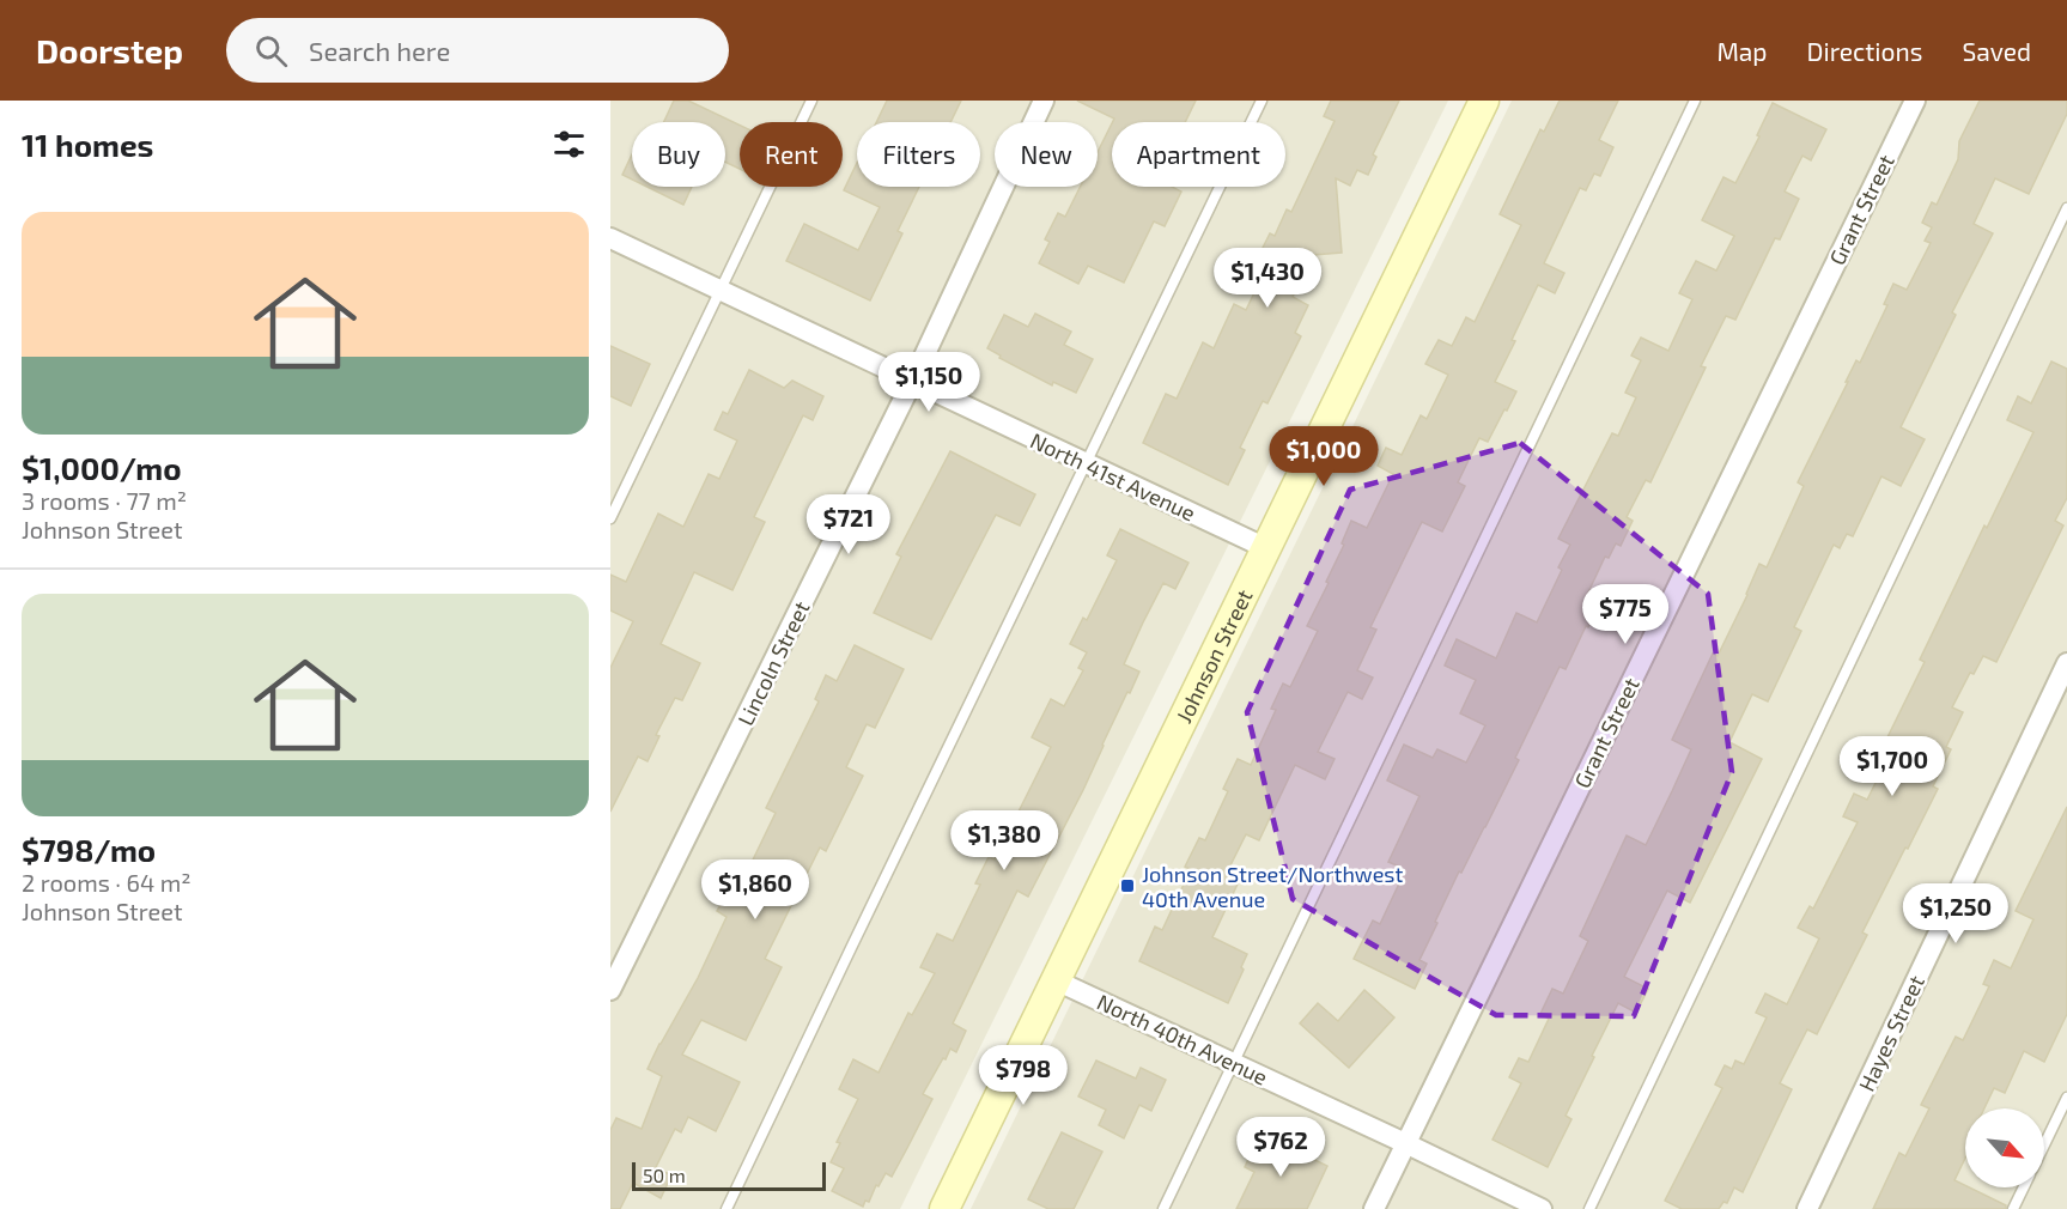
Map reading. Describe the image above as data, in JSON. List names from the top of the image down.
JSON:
{
  "streets": {
    "street": [
      "Grant Street",
      "North 41st Avenue",
      "Johnson Street",
      "Lincoln Street",
      "Hayes Street",
      "North 40th Avenue"
    ]
  },
  "crossings": [
    ["Grant Street", "North 40th Avenue"],
    ["North 41st Avenue", "Johnson Street"],
    ["North 41st Avenue", "Lincoln Street"],
    ["Johnson Street", "North 40th Avenue"]
  ],
  "places": {
    "transit": ["Johnson Street/Northwest 40th Avenue"]
  },
  "scale_bar": "50 m",
  "north": "bottom right",
  "page": {
    "header": "Doorstep",
    "search": "Search here",
    "nav": ["Map", "Directions", "Saved"],
    "heading": "11 homes",
    "chip": [
      "Buy",
      "Rent",
      "Filters",
      "New",
      "Apartment"
    ],
    "list": [
      {
        "name": "$1,000/mo",
        "note": "3 rooms · 77 m² · Johnson Street"
      },
      {
        "name": "$798/mo",
        "note": "2 rooms · 64 m² · Johnson Street"
      }
    ],
    "price": [
      "$1,430",
      "$1,150",
      "$1,000",
      "$721",
      "$775",
      "$1,700",
      "$1,380",
      "$1,860",
      "$1,250",
      "$798",
      "$762"
    ],
    "scale": "50 m"
  }
}
